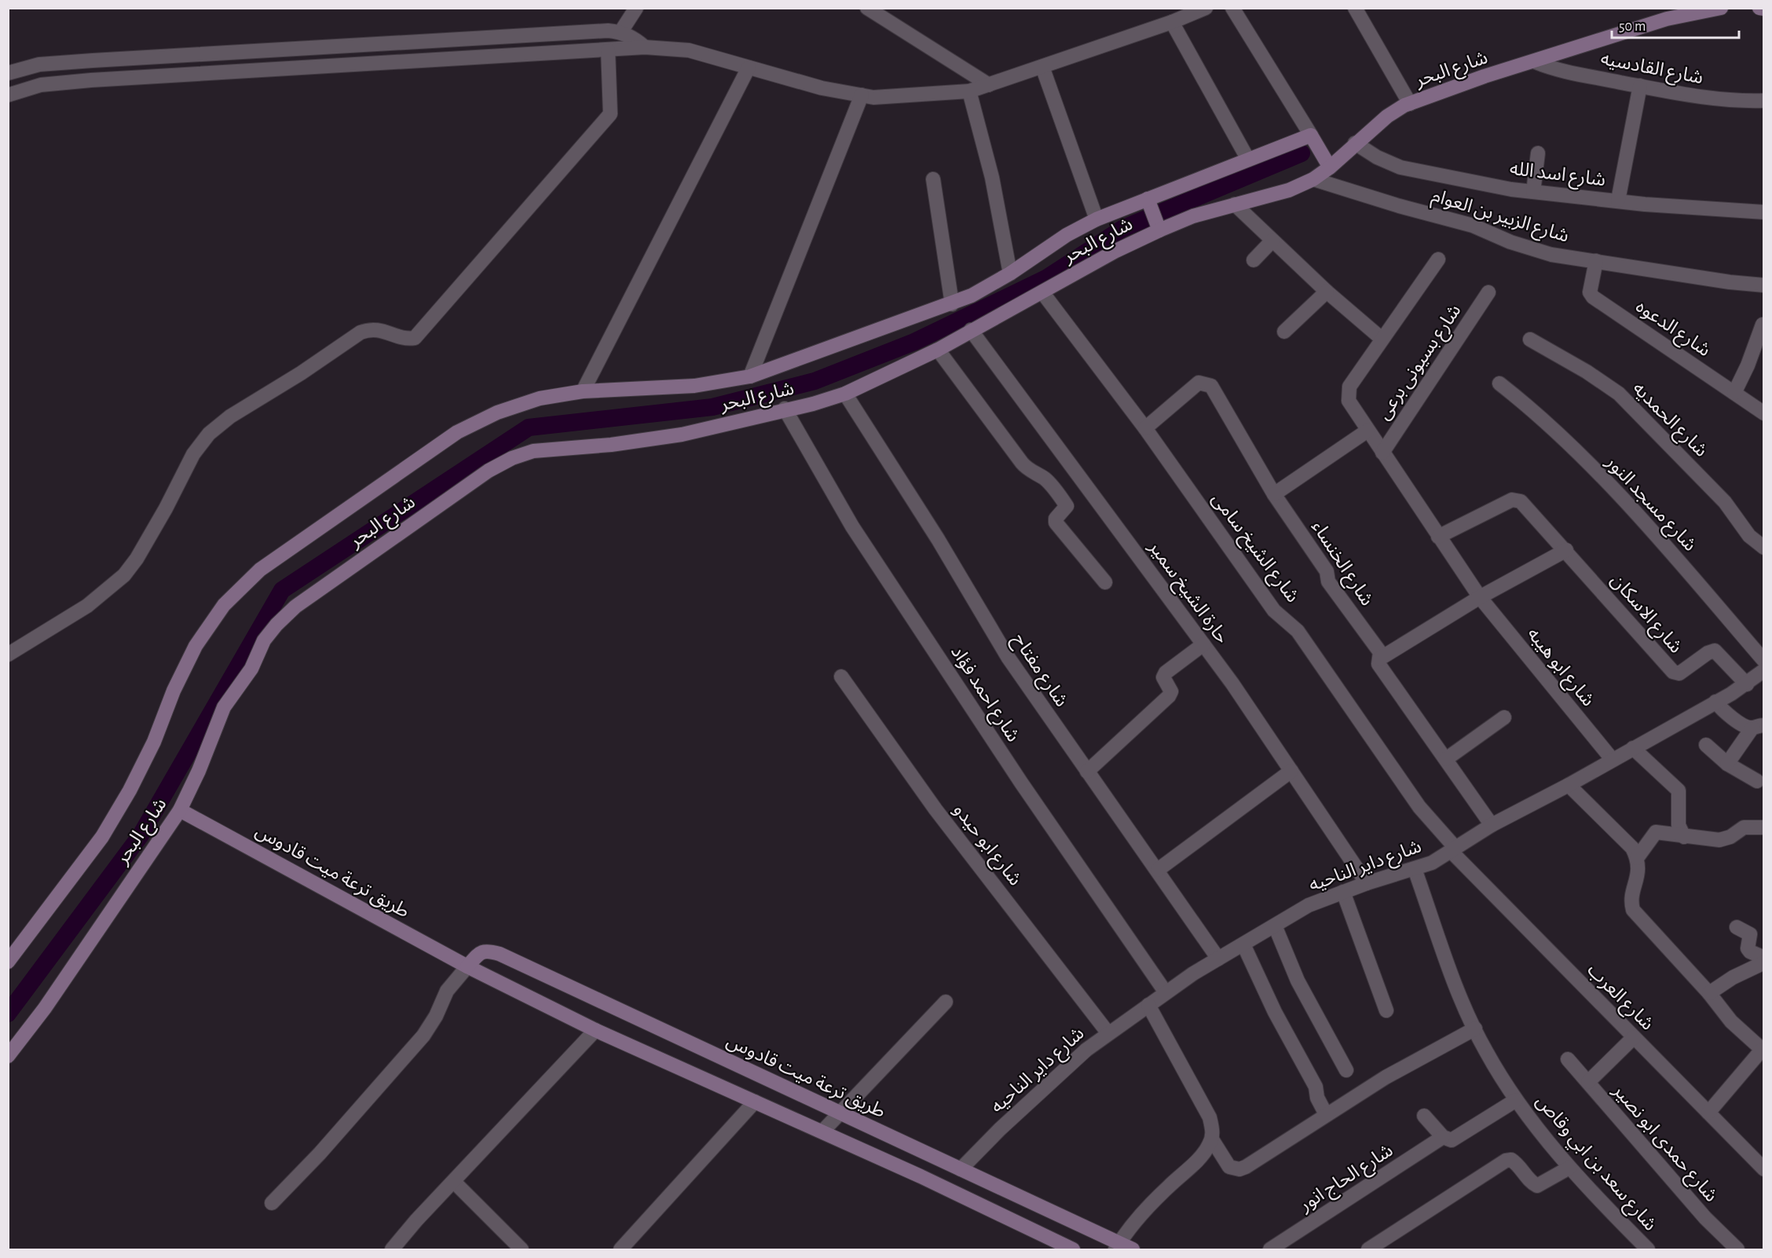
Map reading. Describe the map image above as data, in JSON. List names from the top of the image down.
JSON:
{
  "streets": {
    "street": [
      "شارع القادسيه",
      "شارع البحر",
      "شارع اسد الله",
      "شارع الزبير بن العوام",
      "شارع الدعوه",
      "شارع بسيونى برعى",
      "شارع الحمديه",
      "شارع مسجد النور",
      "شارع الشيخ سامى",
      "شارع الخنساء",
      "حارة الشيخ سمير",
      "شارع الاسكان",
      "شارع ابو هيبه",
      "شارع مفتاح",
      "شارع احمد فؤاد",
      "شارع ابو حيدو",
      "شارع داير الناحيه",
      "طريق ترعة ميت قادوس",
      "شارع العرب",
      "شارع حمدى ابو نصير",
      "شارع سعد بن ابي وقاص",
      "شارع الحاج انور"
    ]
  },
  "crossings": [
    ["شارع القادسيه", "شارع البحر"],
    ["شارع البحر", "شارع اسد الله"],
    ["شارع البحر", "شارع الزبير بن العوام"],
    ["شارع البحر", "شارع الشيخ سامى"],
    ["شارع البحر", "حارة الشيخ سمير"],
    ["شارع البحر", "شارع مفتاح"],
    ["شارع البحر", "شارع احمد فؤاد"],
    ["شارع البحر", "طريق ترعة ميت قادوس"],
    ["شارع الزبير بن العوام", "شارع الدعوه"],
    ["شارع الشيخ سامى", "شارع الخنساء"],
    ["شارع الشيخ سامى", "شارع داير الناحيه"],
    ["شارع الشيخ سامى", "شارع العرب"],
    ["شارع الخنساء", "شارع داير الناحيه"],
    ["حارة الشيخ سمير", "شارع داير الناحيه"],
    ["شارع الاسكان", "شارع داير الناحيه"],
    ["شارع ابو هيبه", "شارع داير الناحيه"],
    ["شارع مفتاح", "شارع داير الناحيه"],
    ["شارع احمد فؤاد", "شارع داير الناحيه"],
    ["شارع ابو حيدو", "شارع داير الناحيه"],
    ["شارع داير الناحيه", "طريق ترعة ميت قادوس"],
    ["شارع داير الناحيه", "شارع العرب"],
    ["شارع داير الناحيه", "شارع سعد بن ابي وقاص"],
    ["شارع سعد بن ابي وقاص", "شارع الحاج انور"]
  ],
  "scale_bar": "50 m"
}
